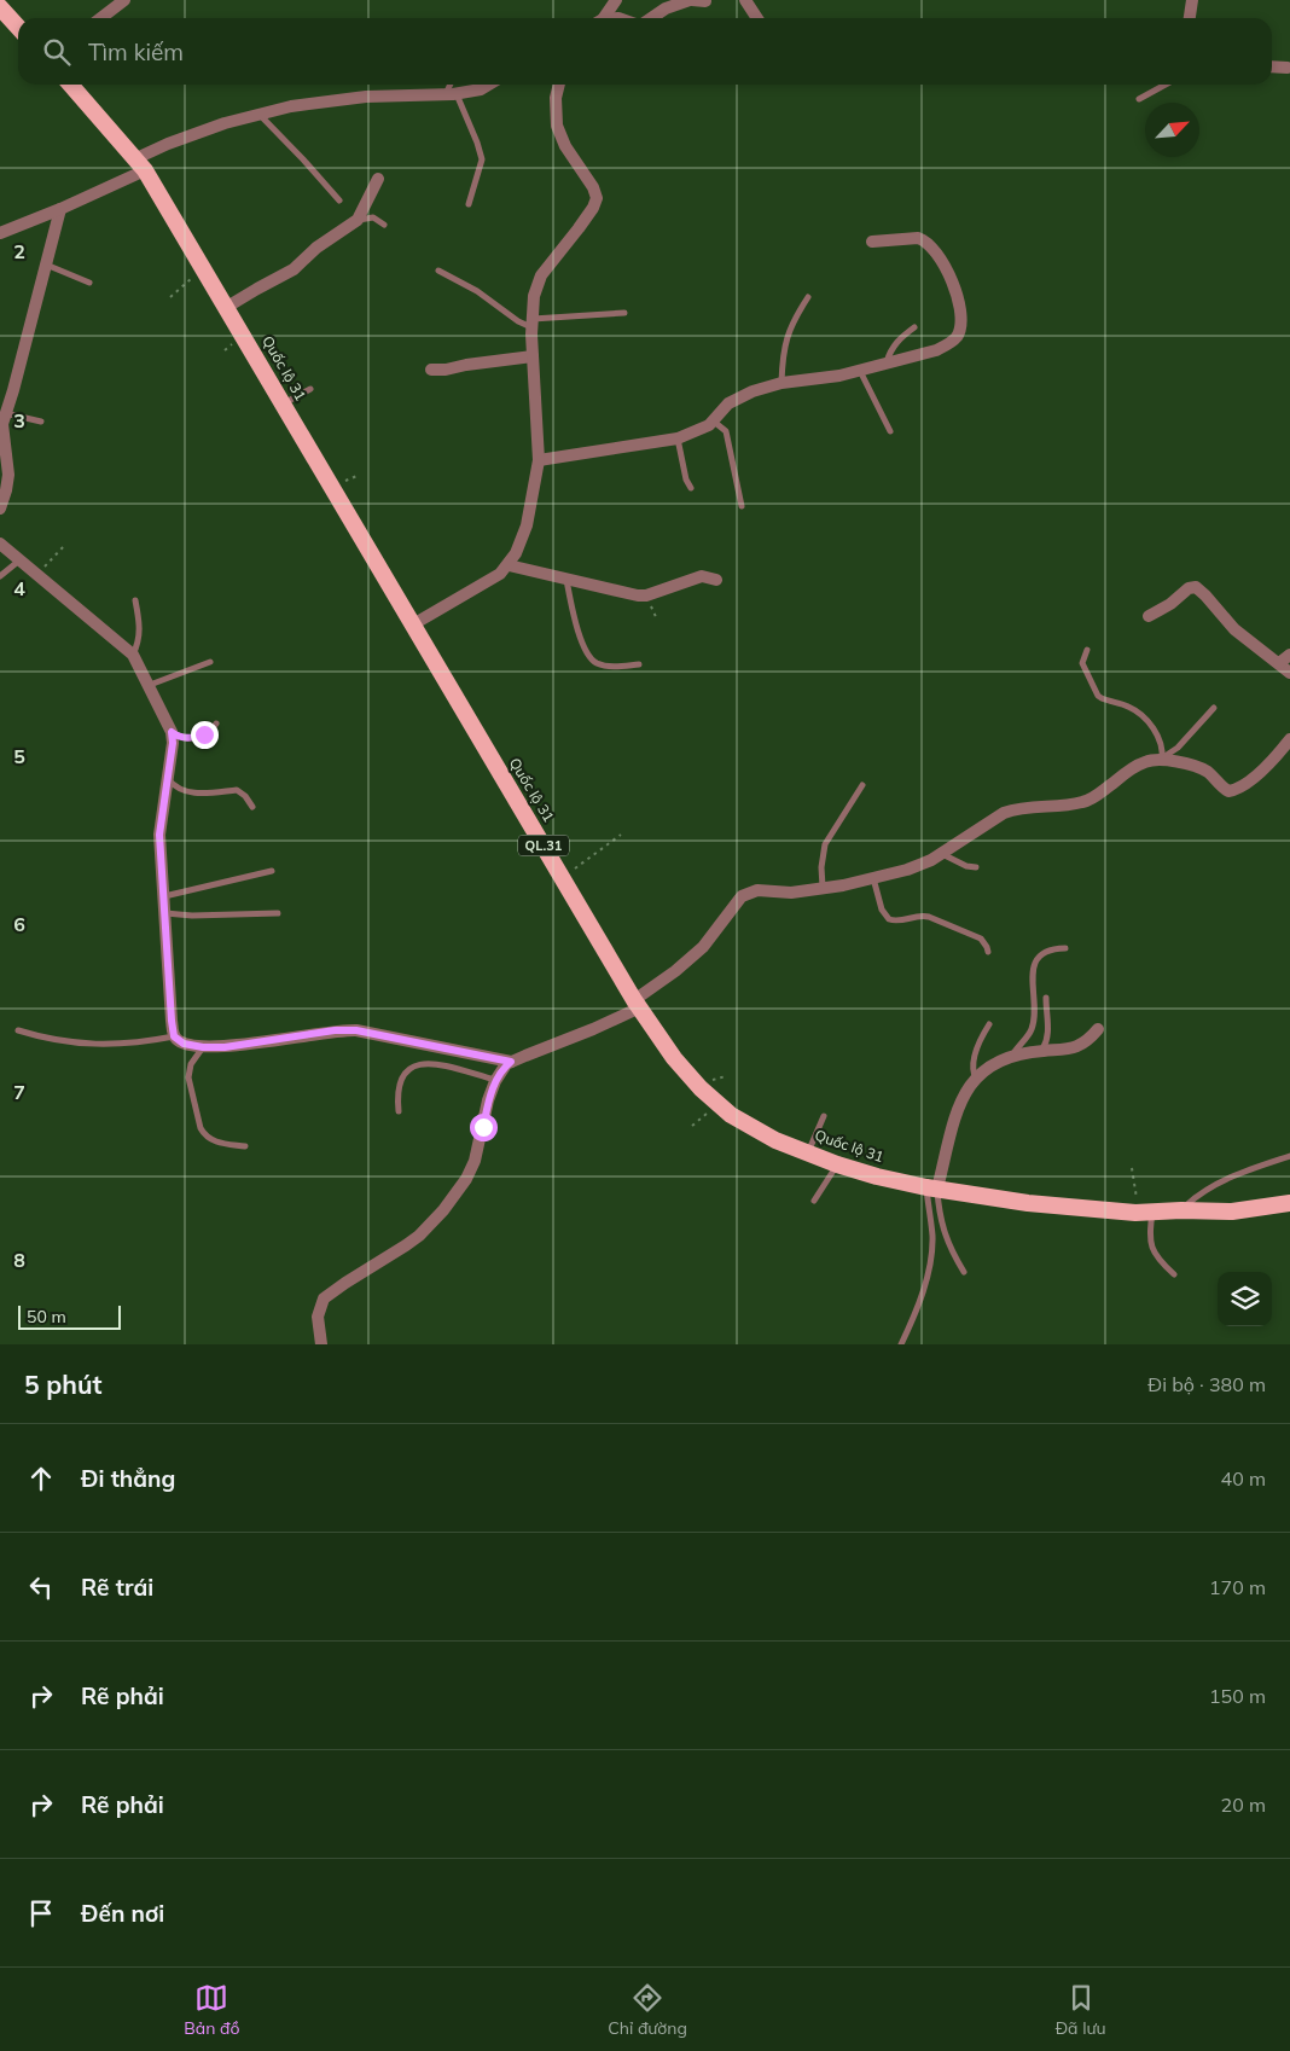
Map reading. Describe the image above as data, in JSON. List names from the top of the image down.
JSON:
{
  "streets": {
    "highway": ["Quốc lộ 31", "QL.31"]
  },
  "scale_bar": "50 m",
  "north": "top right",
  "page": {
    "search": "Tìm kiếm",
    "scale": "50 m",
    "heading": ["5 phút", "Đi bộ · 380 m"],
    "list": [
      ["Đi thẳng", "40 m"],
      ["Rẽ trái", "170 m"],
      ["Rẽ phải", "150 m"],
      ["Rẽ phải", "20 m"],
      "Đến nơi"
    ],
    "nav": ["Bản đồ", "Chỉ đường", "Đã lưu"]
  },
  "grid": {
    "rows": [
      "2",
      "3",
      "4",
      "5",
      "6",
      "7",
      "8"
    ]
  }
}
